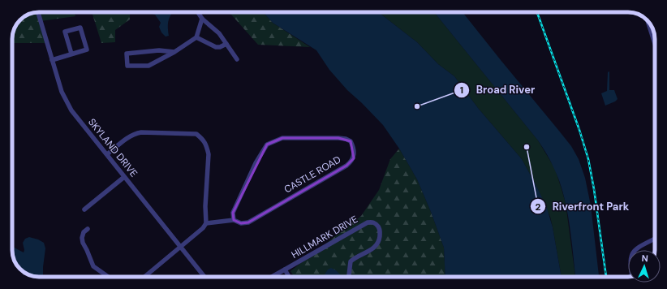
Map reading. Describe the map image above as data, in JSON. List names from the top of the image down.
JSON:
{
  "streets": {
    "street": ["SKYLAND DRIVE", "CASTLE ROAD", "HILLMARK DRIVE"]
  },
  "places": ["Broad River", "Riverfront Park"],
  "north": "top"
}
